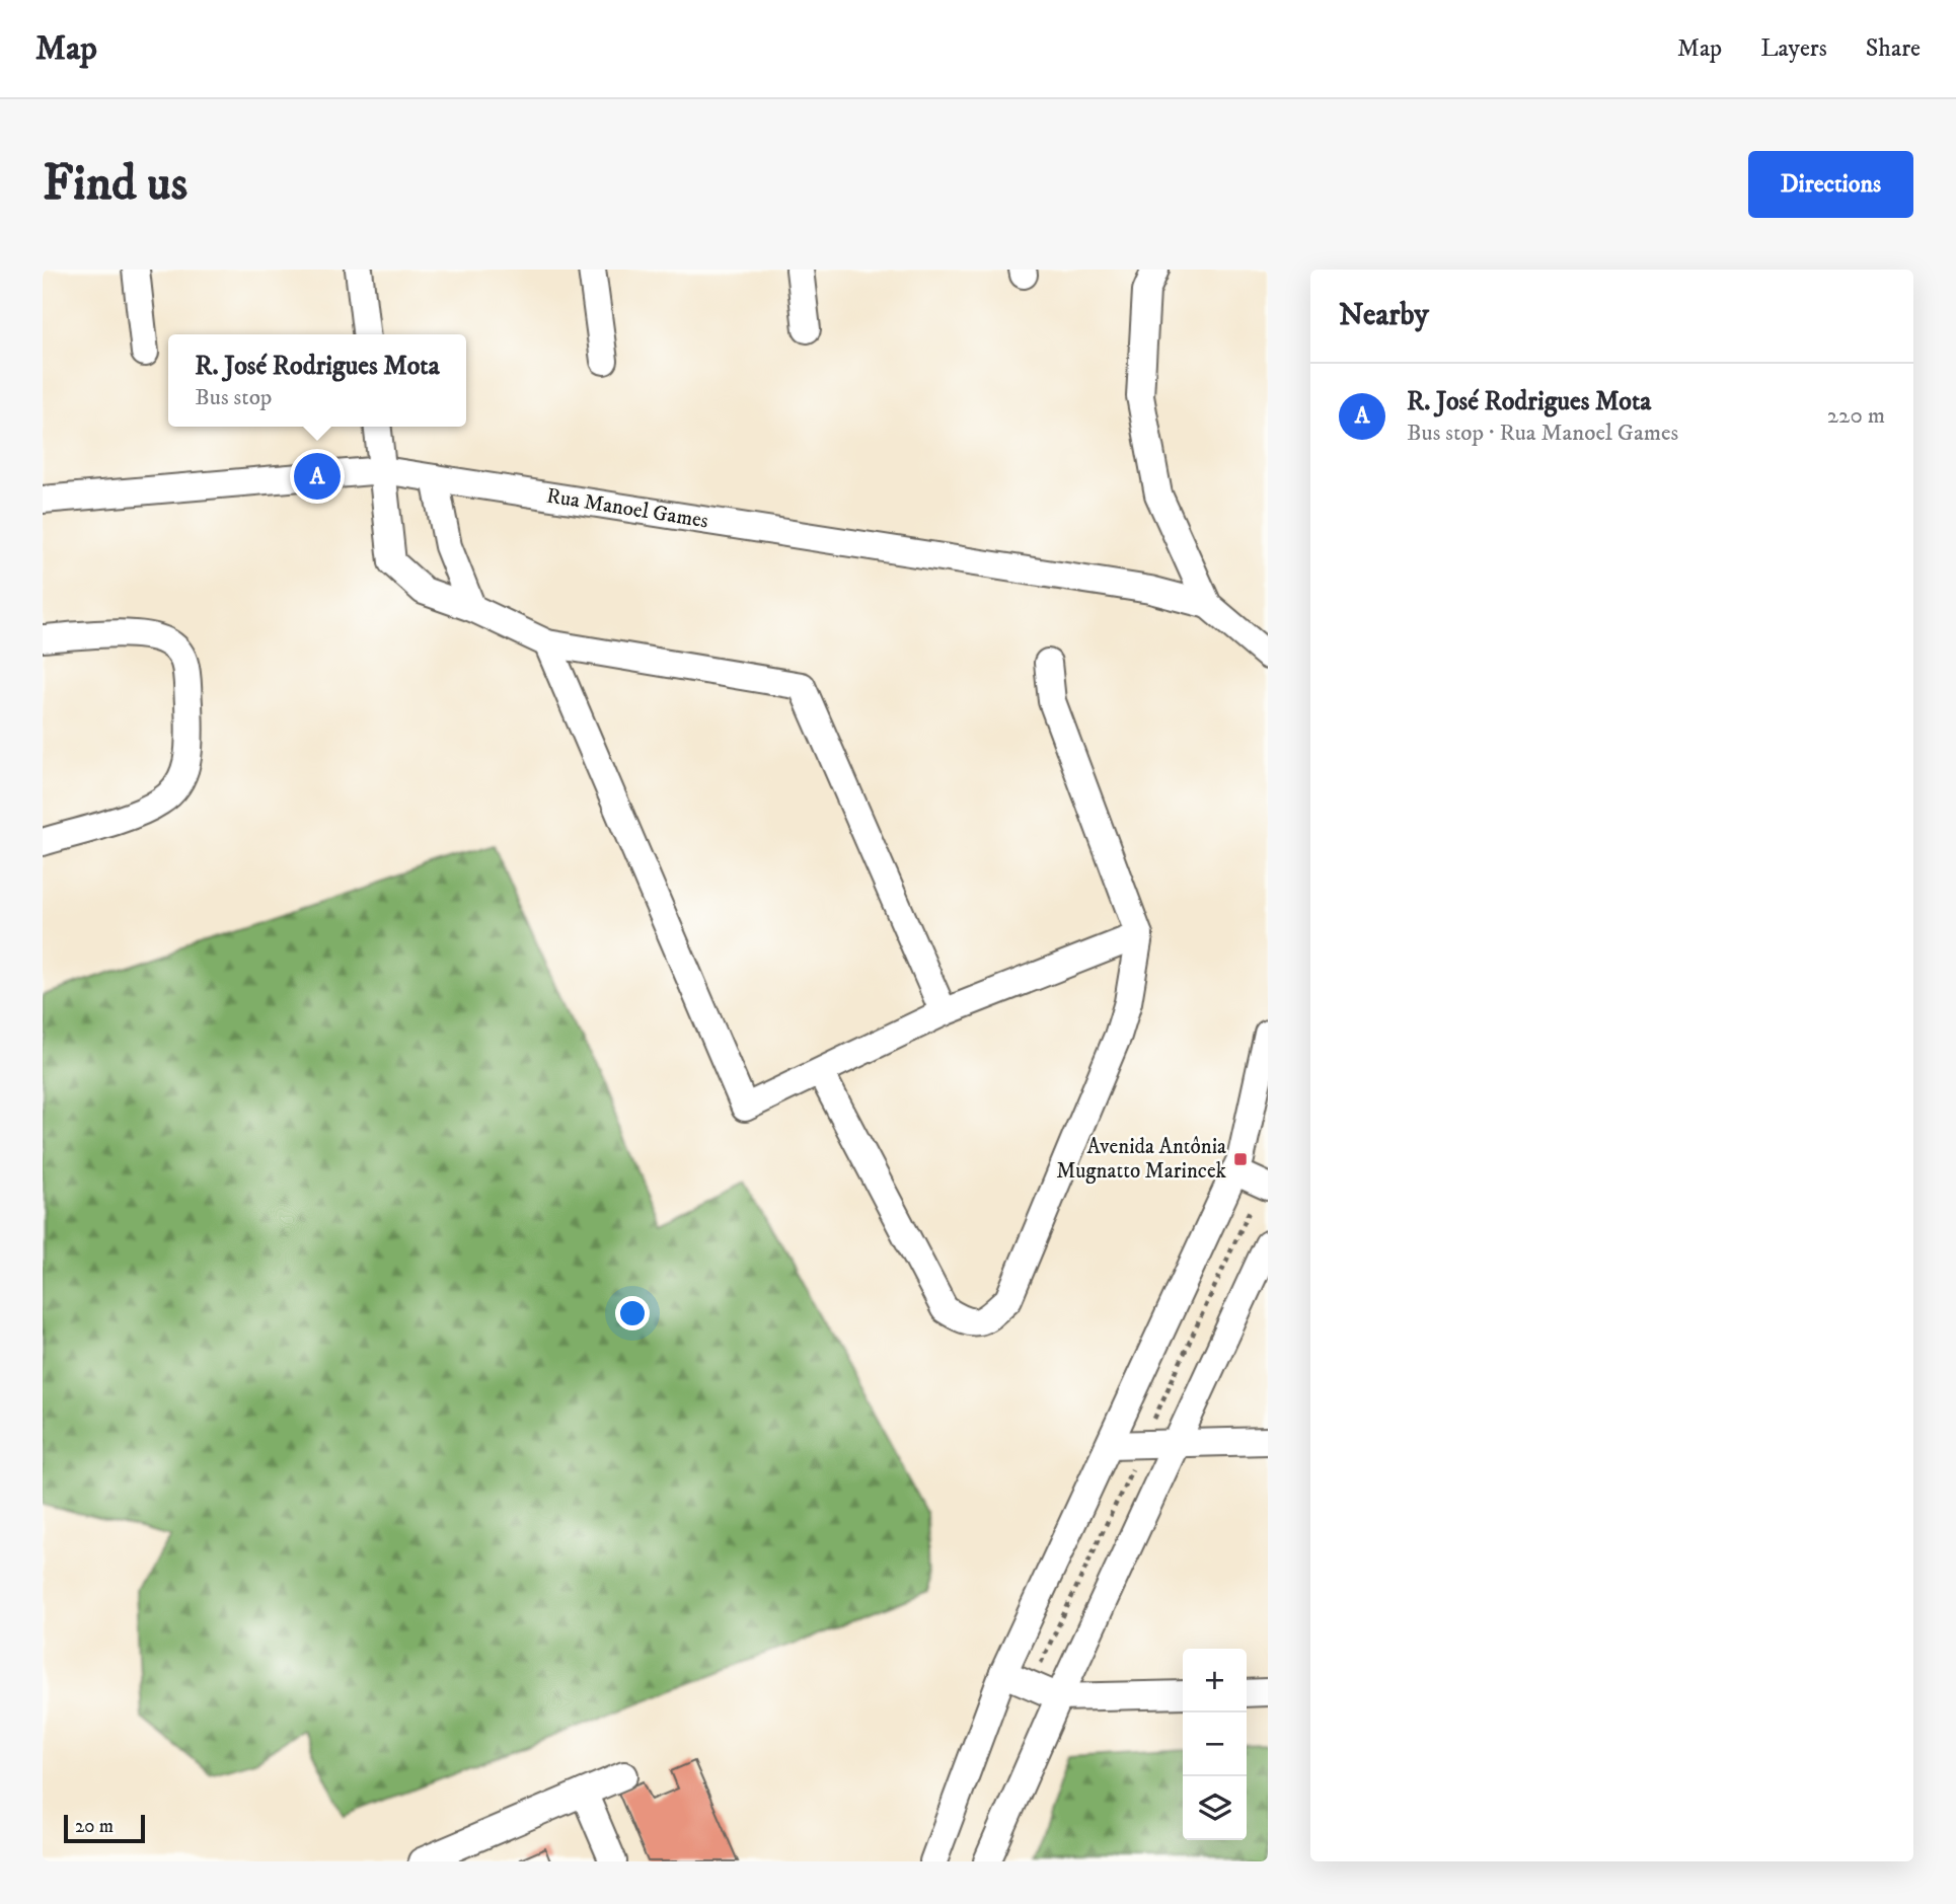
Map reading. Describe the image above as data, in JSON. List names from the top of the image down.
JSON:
{
  "streets": {
    "street": ["Rua Manoel Games"]
  },
  "places": {
    "transit": ["Avenida Antônia Mugnatto Marincek"]
  },
  "scale_bar": "20 m",
  "page": {
    "header": "Map",
    "nav": ["Map", "Layers", "Share"],
    "buttons": "Directions",
    "title": "Find us",
    "heading": "Nearby",
    "popup": ["R. José Rodrigues Mota", "Bus stop"],
    "list": [
      {
        "mark": "A",
        "name": "R. José Rodrigues Mota",
        "note": "Bus stop · Rua Manoel Games",
        "value": "220 m"
      }
    ],
    "pins": "A",
    "map_buttons": ["+", "−"],
    "scale": "20 m"
  }
}
